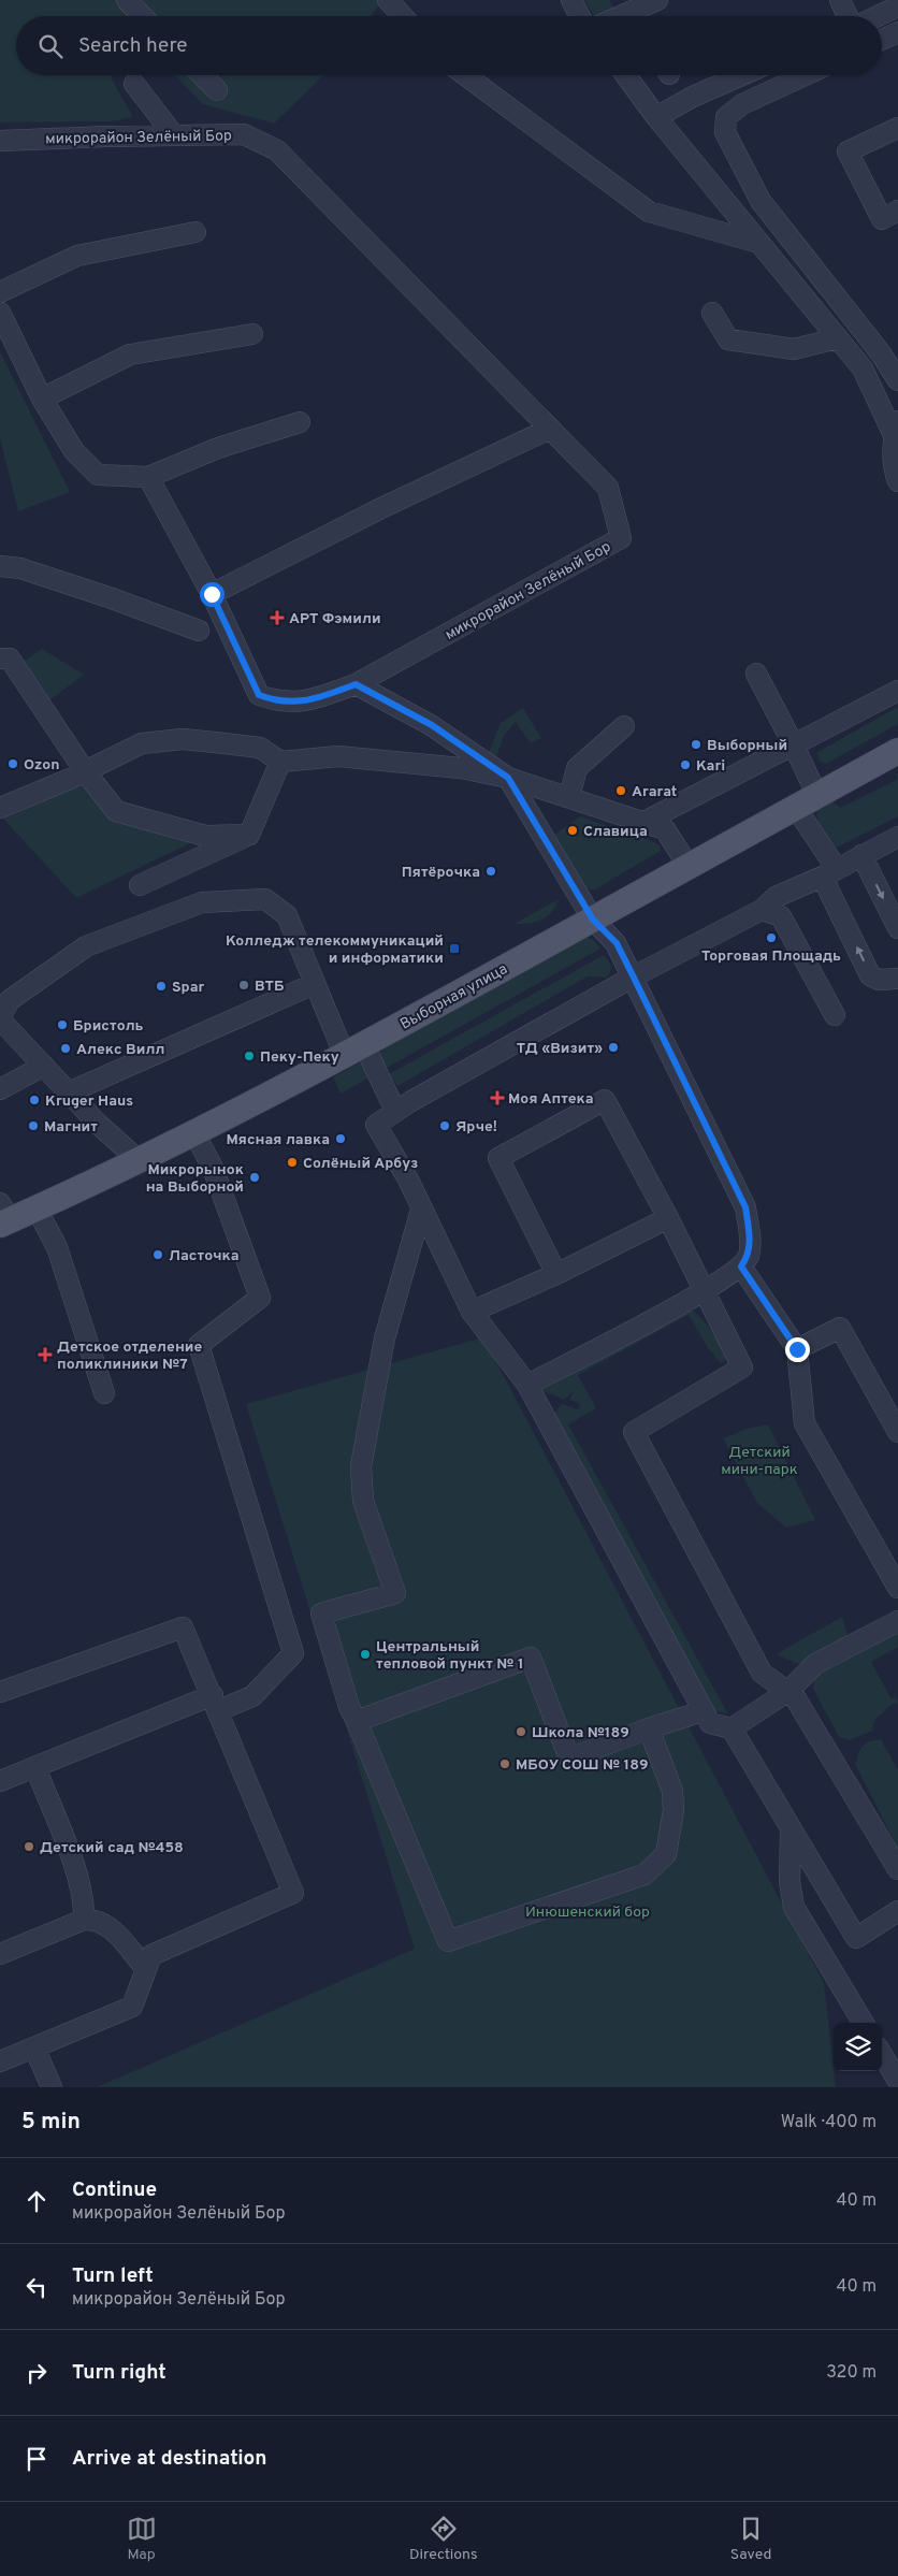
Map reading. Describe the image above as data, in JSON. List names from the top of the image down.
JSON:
{
  "streets": {
    "main road": ["Выборная улица"],
    "street": ["микрорайон Зелёный Бор"]
  },
  "parks": ["Детский мини-парк", "Инюшенский бор"],
  "places": {
    "health": ["АРТ Фэмили", "Моя Аптека", "Детское отделение поликлиники №7"],
    "other": [
      "Выборный",
      "Ozon",
      "Kari",
      "Ararat",
      "Славица",
      "Пятёрочка",
      "Торговая Площадь",
      "ВТБ",
      "Spar",
      "Бристоль",
      "ТД «Визит»",
      "Алекс Вилл",
      "Пеку-Пеку",
      "Kruger Haus",
      "Магнит",
      "Ярче!",
      "Мясная лавка",
      "Солёный Арбуз",
      "Микрорынок на Выборной",
      "Ласточка",
      "Центральный тепловой пункт № 1",
      "Школа №189",
      "МБОУ СОШ № 189",
      "Детский сад №458"
    ],
    "transit": ["Колледж телекоммуникаций и информатики"]
  },
  "page": {
    "search": "Search here",
    "heading": ["5 min", "Walk · 400 m"],
    "list": [
      ["Continue", "микрорайон Зелёный Бор", "40 m"],
      ["Turn left", "микрорайон Зелёный Бор", "40 m"],
      ["Turn right", "320 m"],
      "Arrive at destination"
    ],
    "nav": ["Map", "Directions", "Saved"]
  }
}
